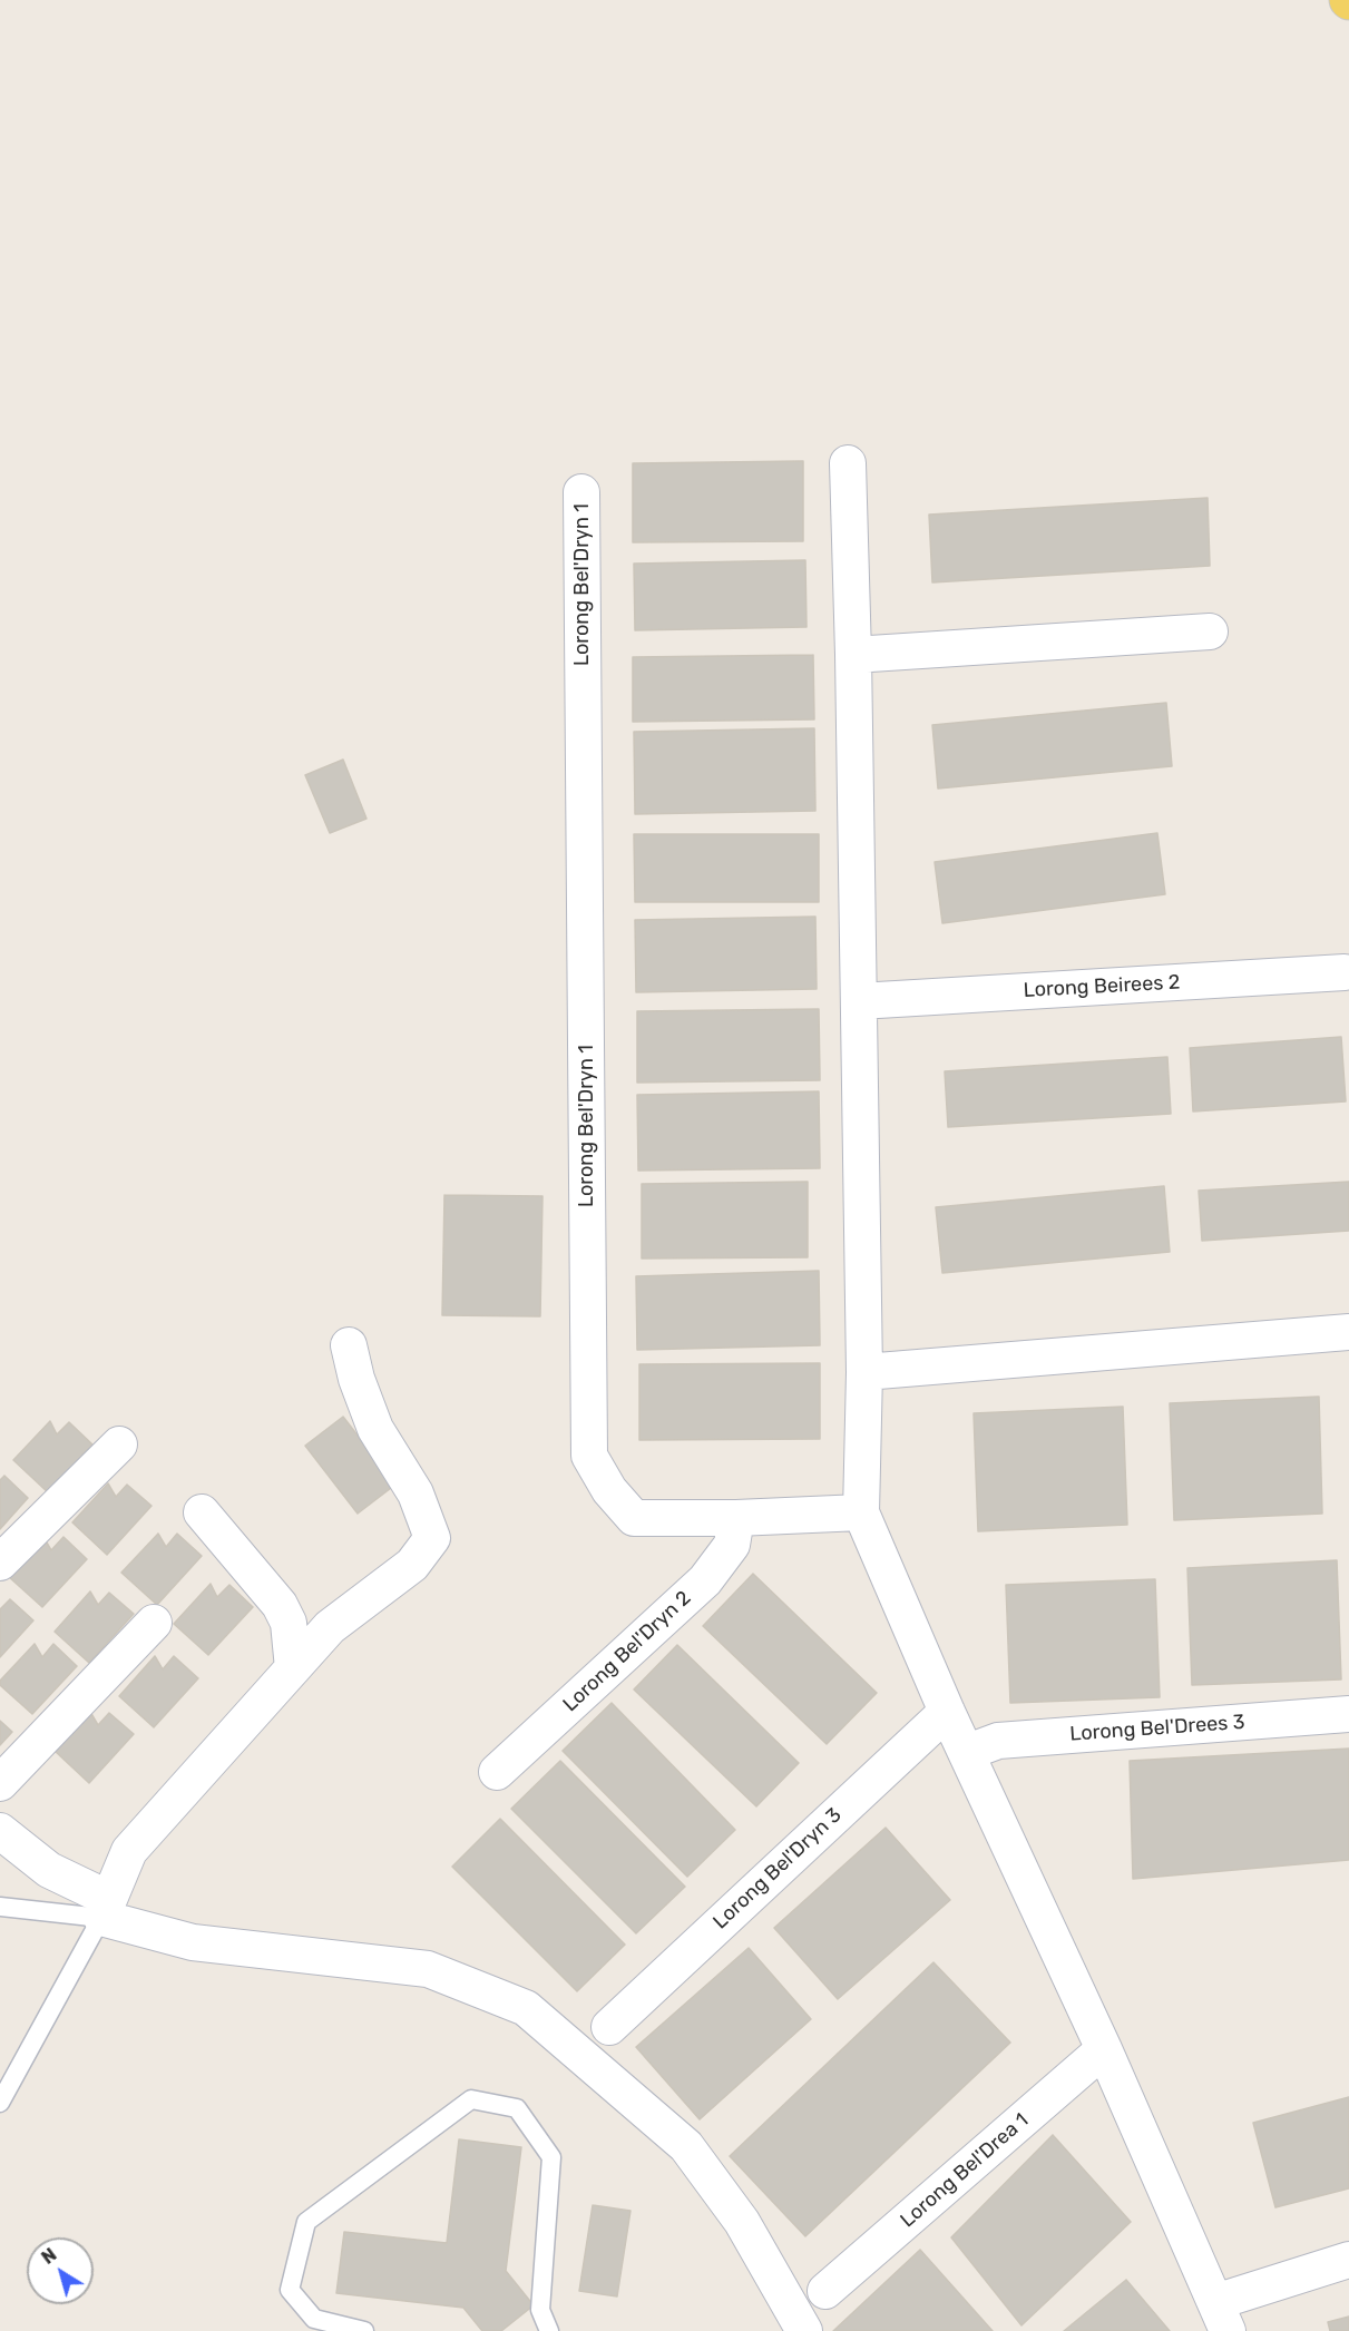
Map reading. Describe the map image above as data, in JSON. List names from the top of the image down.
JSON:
{
  "streets": {
    "street": [
      "Lorong Bel'Dryn 1",
      "Lorong Beirees 2",
      "Lorong Bel'Dryn 2",
      "Lorong Bel'Drees 3",
      "Lorong Bel'Dryn 3",
      "Lorong Bel'Drea 1"
    ]
  },
  "crossings": [
    ["Lorong Bel'Dryn 1", "Lorong Bel'Dryn 2"]
  ],
  "north": "top left"
}
